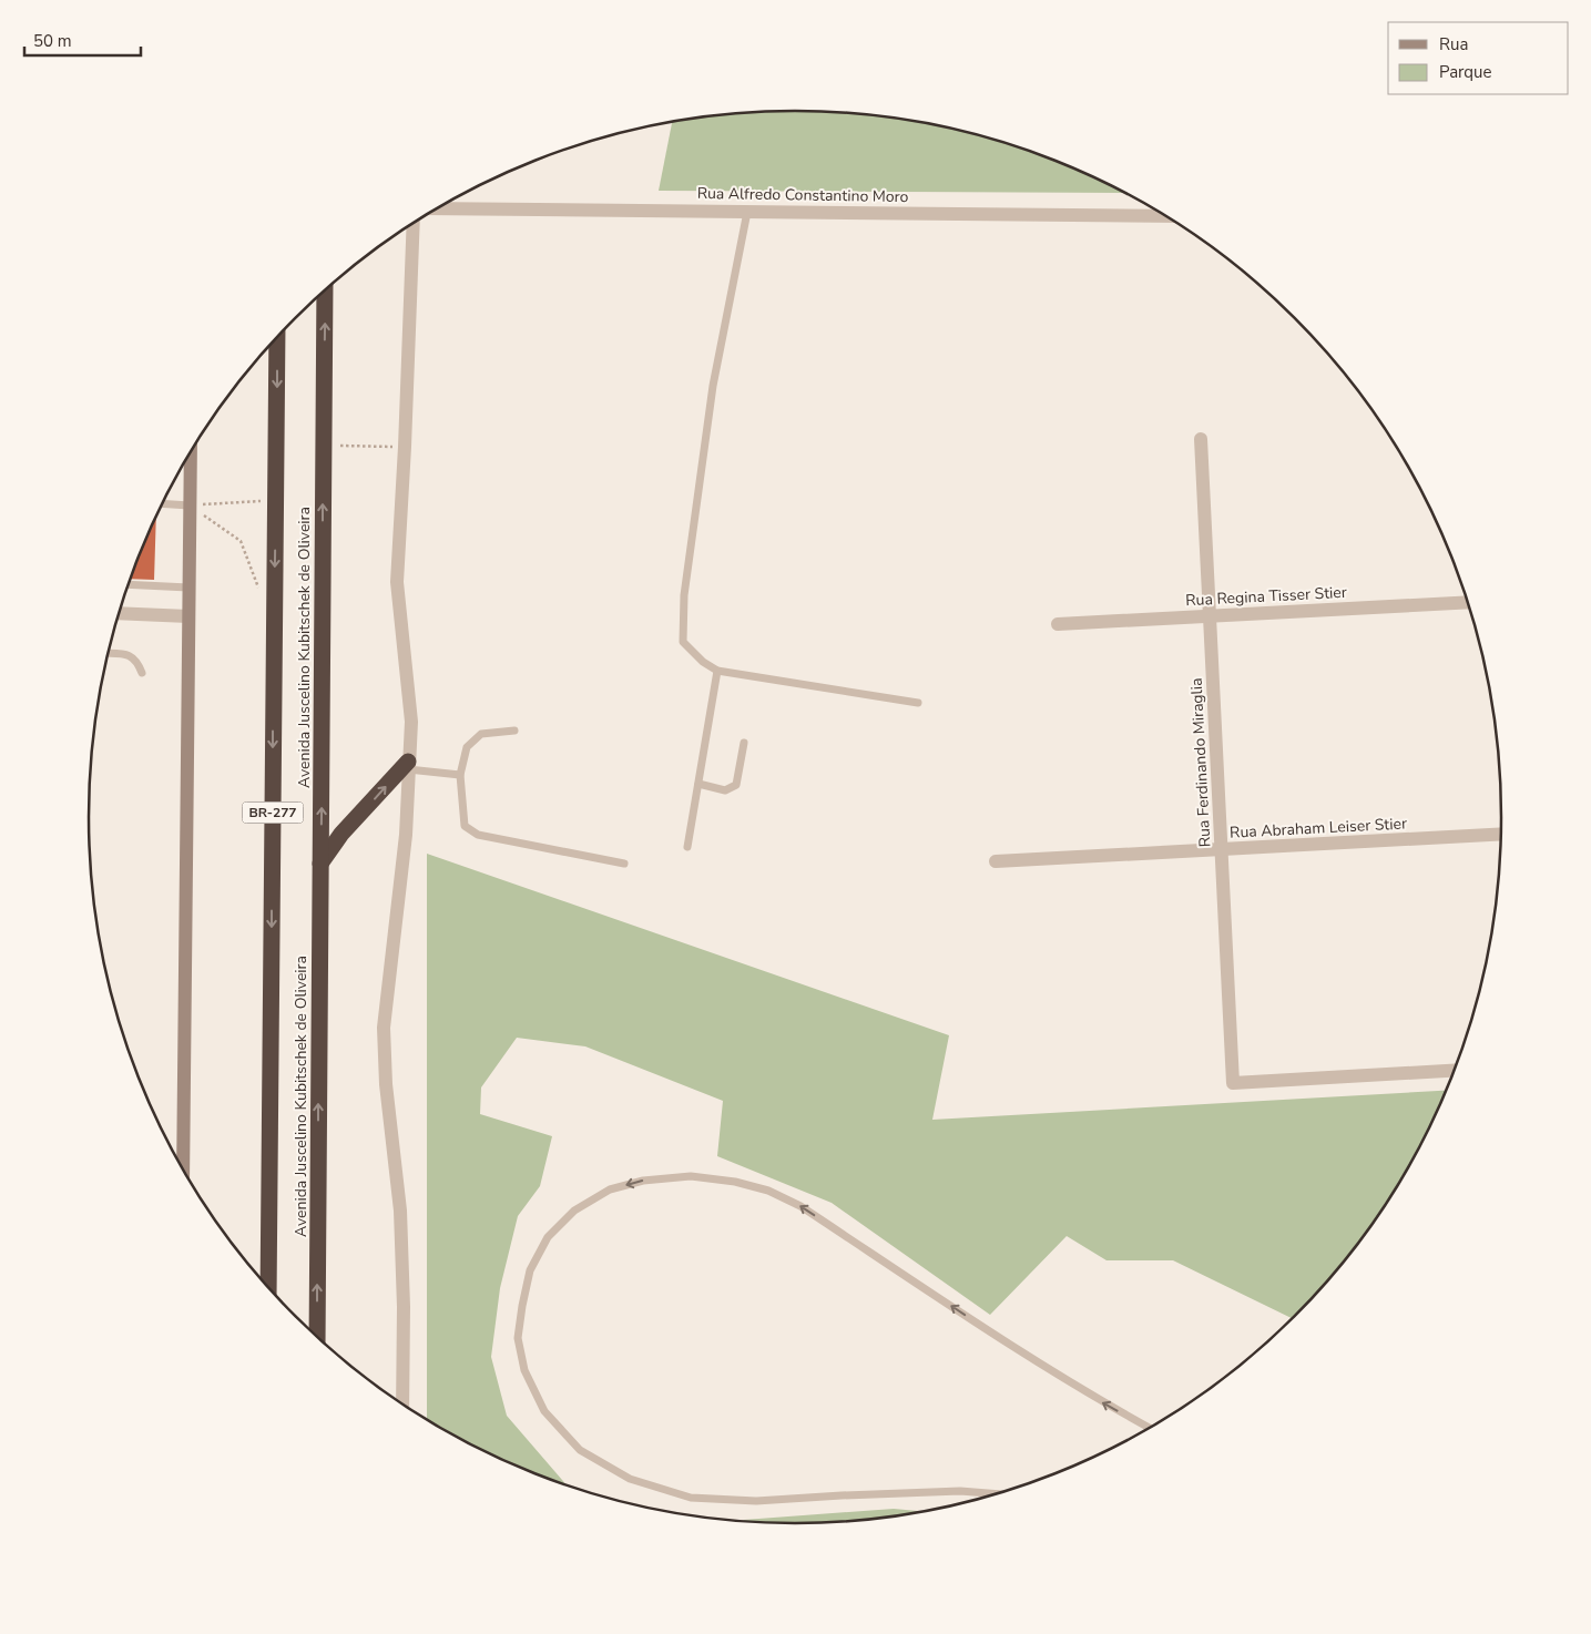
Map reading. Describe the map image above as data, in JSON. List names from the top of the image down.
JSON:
{
  "streets": {
    "highway": ["Avenida Juscelino Kubitschek de Oliveira", "BR-277"],
    "street": [
      "Rua Alfredo Constantino Moro",
      "Rua Regina Tisser Stier",
      "Rua Ferdinando Miraglia",
      "Rua Abraham Leiser Stier"
    ]
  },
  "crossings": [
    ["Rua Regina Tisser Stier", "Rua Ferdinando Miraglia"],
    ["Rua Ferdinando Miraglia", "Rua Abraham Leiser Stier"]
  ],
  "legend": ["Rua", "Parque"],
  "scale_bar": "50 m"
}
